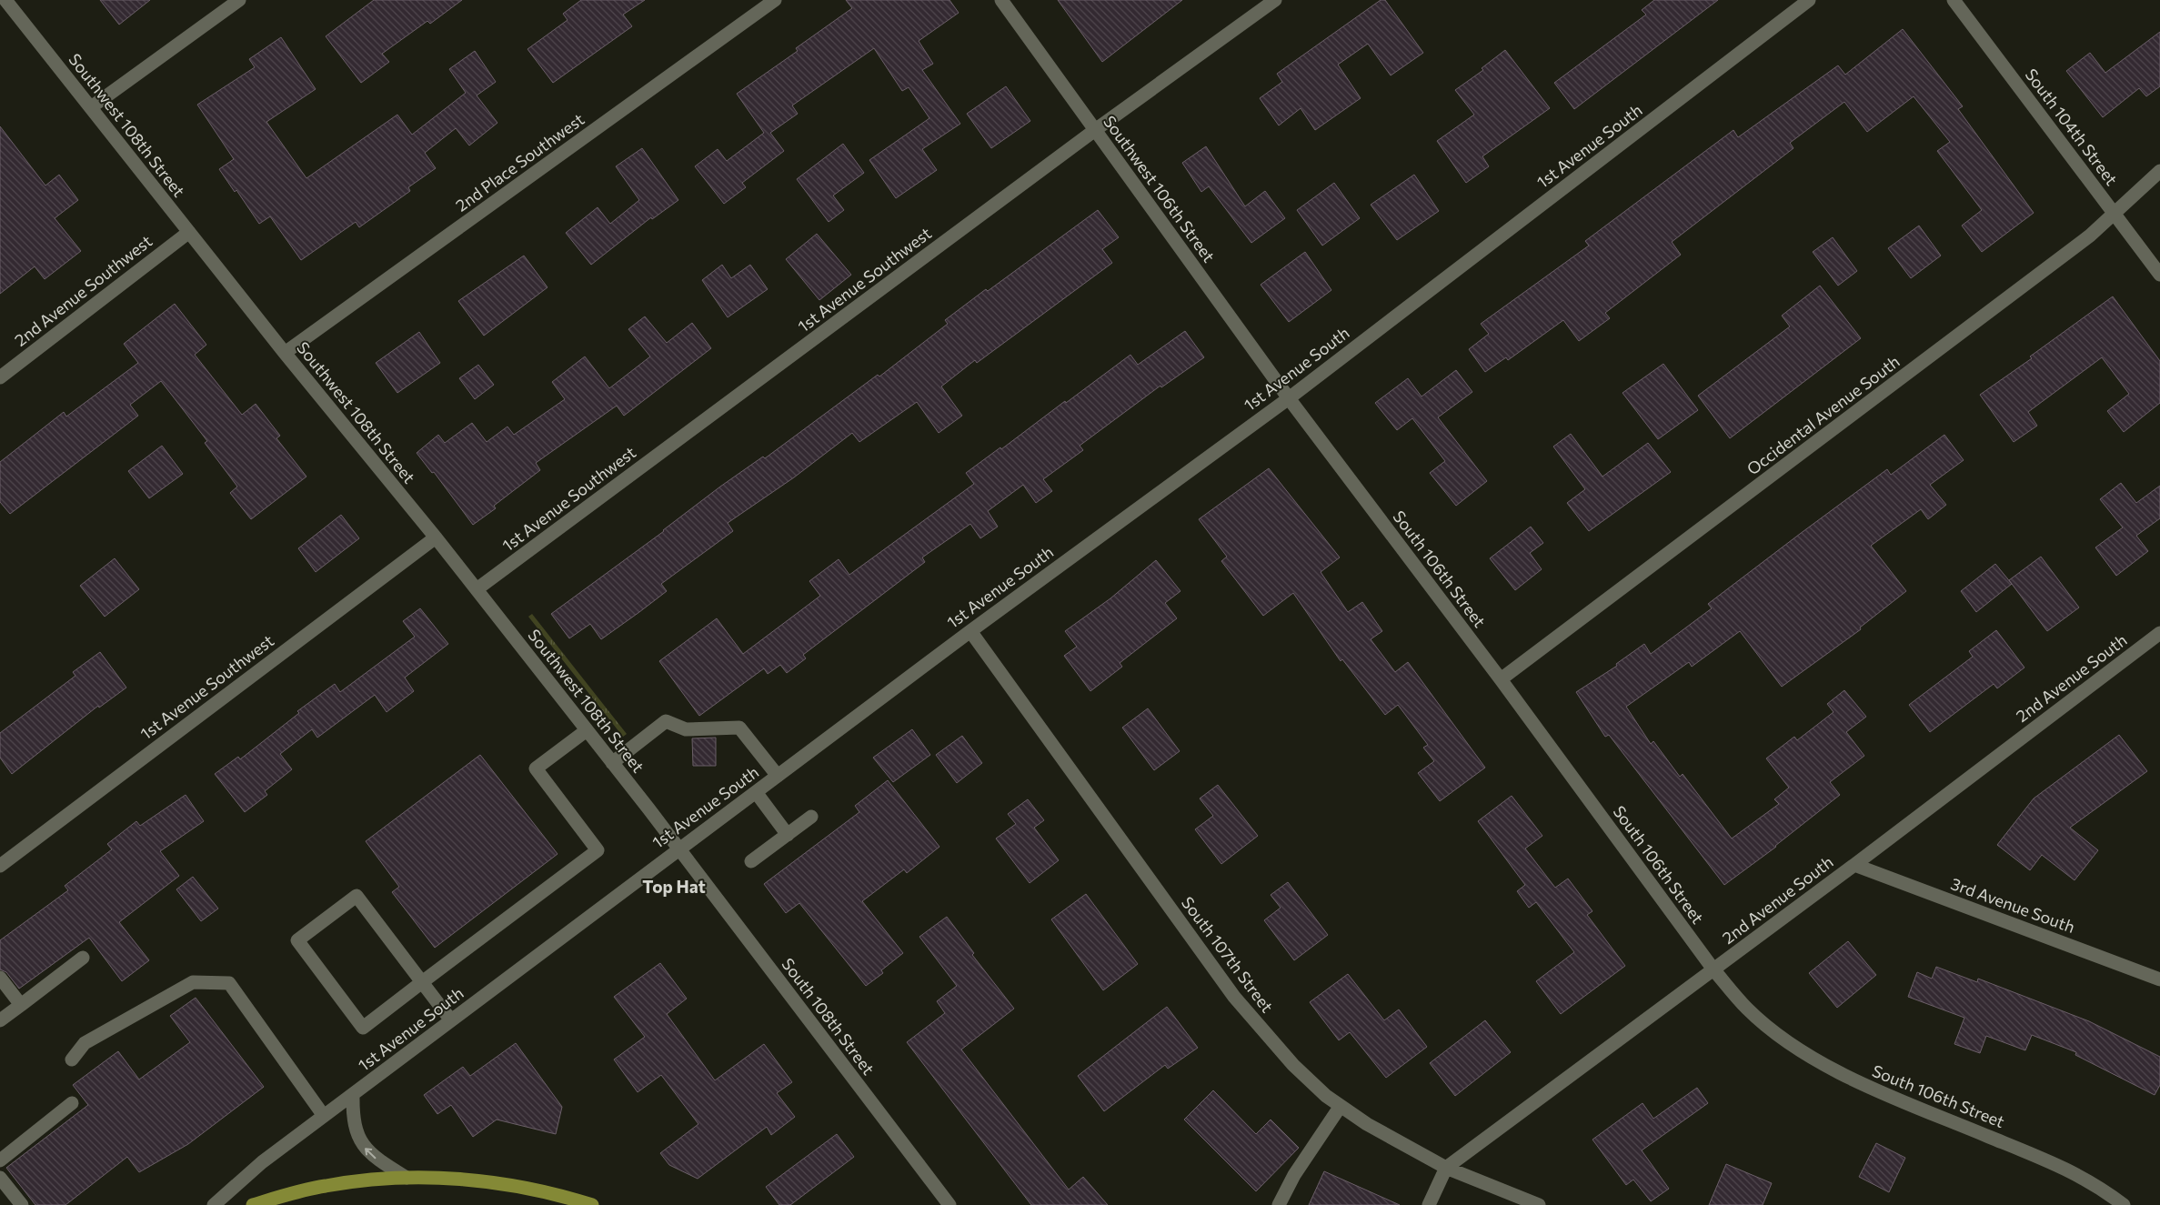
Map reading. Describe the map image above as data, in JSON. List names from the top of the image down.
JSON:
{
  "streets": {
    "street": [
      "Southwest 108th Street",
      "South 104th Street",
      "1st Avenue South",
      "2nd Place Southwest",
      "Southwest 106th Street",
      "1st Avenue Southwest",
      "2nd Avenue Southwest",
      "Occidental Avenue South",
      "South 106th Street",
      "2nd Avenue South",
      "3rd Avenue South",
      "South 107th Street",
      "South 108th Street"
    ]
  },
  "crossings": [
    ["Southwest 108th Street", "1st Avenue South"],
    ["Southwest 108th Street", "2nd Place Southwest"],
    ["Southwest 108th Street", "1st Avenue Southwest"],
    ["Southwest 108th Street", "2nd Avenue Southwest"],
    ["Southwest 108th Street", "South 108th Street"],
    ["South 104th Street", "Occidental Avenue South"],
    ["1st Avenue South", "Southwest 106th Street"],
    ["1st Avenue South", "South 106th Street"],
    ["1st Avenue South", "South 107th Street"],
    ["1st Avenue South", "South 108th Street"],
    ["Southwest 106th Street", "1st Avenue Southwest"],
    ["Southwest 106th Street", "South 106th Street"],
    ["Occidental Avenue South", "South 106th Street"],
    ["South 106th Street", "2nd Avenue South"],
    ["2nd Avenue South", "3rd Avenue South"],
    ["2nd Avenue South", "South 107th Street"]
  ],
  "districts": ["Top Hat"]
}
